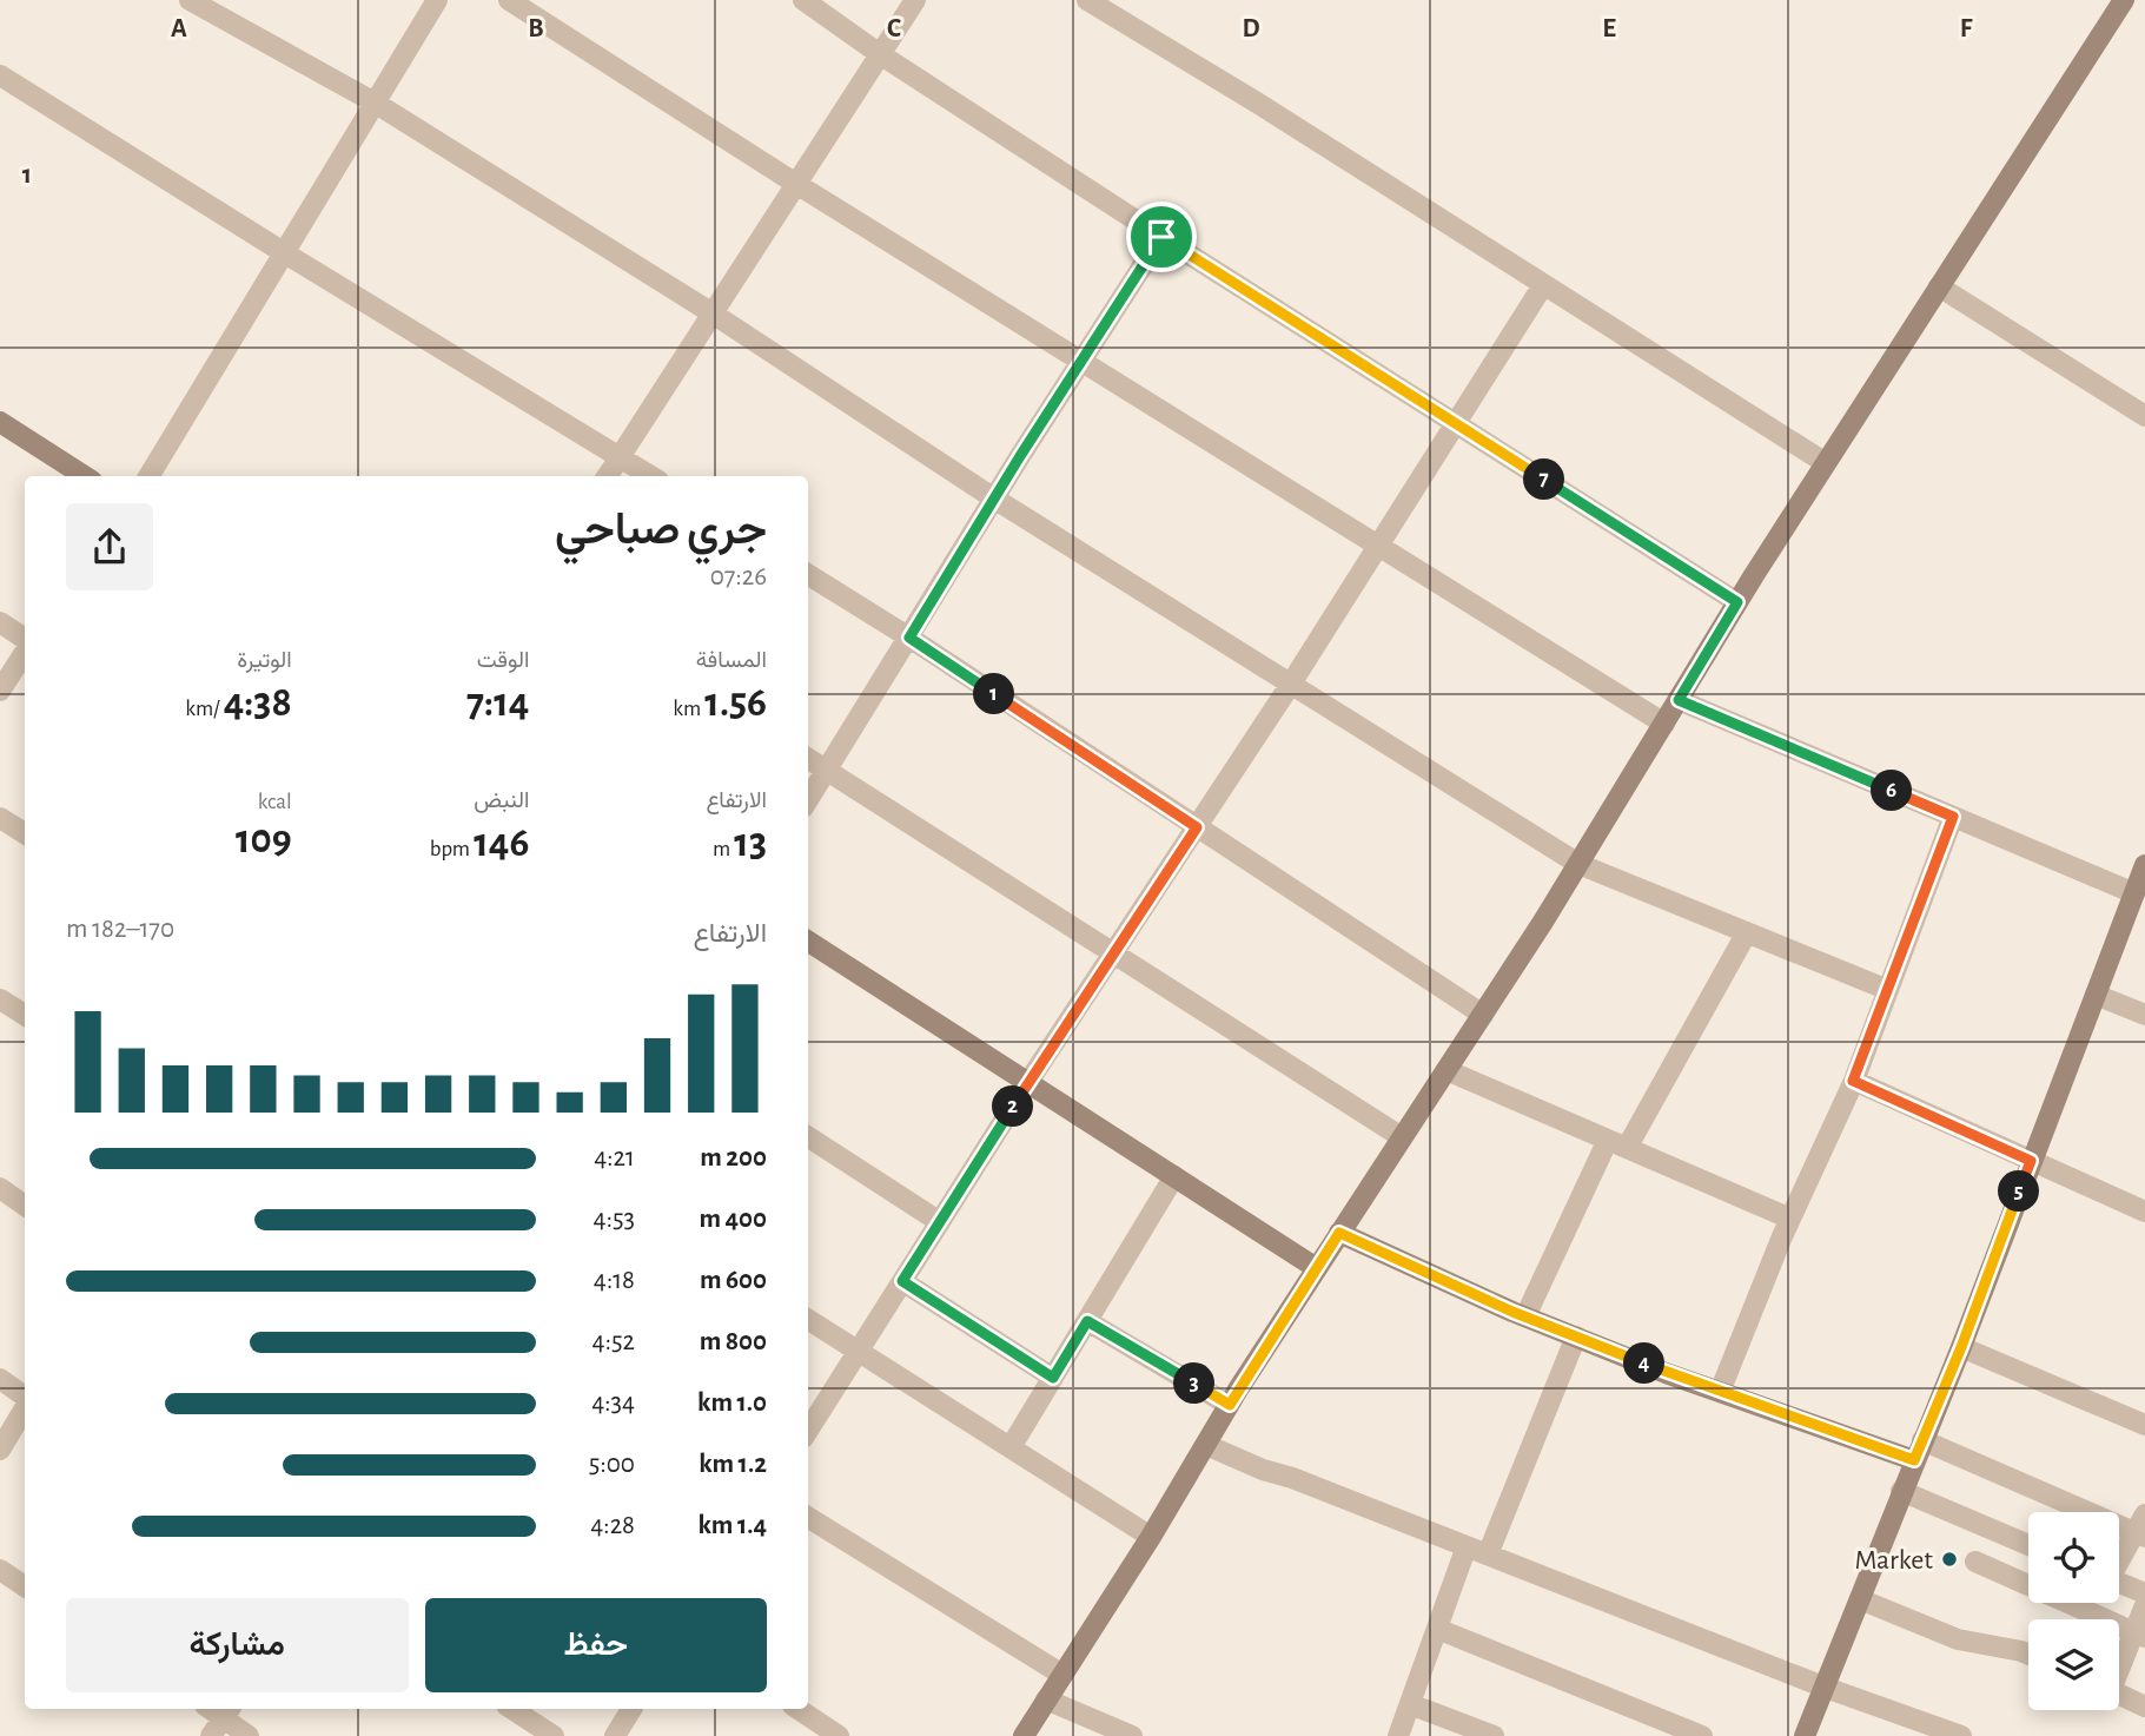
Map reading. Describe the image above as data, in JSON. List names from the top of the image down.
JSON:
{
  "places": ["Market"],
  "page": {
    "pins": [
      "7",
      "1",
      "6",
      "2",
      "5",
      "4",
      "3"
    ],
    "heading": ["جري صباحي", "07:26"],
    "stats": [
      ["المسافة", "1.56 km"],
      ["الوقت", "7:14"],
      ["الوتيرة", "4:38 /km"],
      ["الارتفاع", "13 m"],
      ["النبض", "146 bpm"],
      ["kcal", "109"]
    ],
    "chart": ["الارتفاع", "170–182 m"],
    "list": [
      {
        "name": "200 m",
        "note": "4:21"
      },
      {
        "name": "400 m",
        "note": "4:53"
      },
      {
        "name": "600 m",
        "note": "4:18"
      },
      {
        "name": "800 m",
        "note": "4:52"
      },
      {
        "name": "1.0 km",
        "note": "4:34"
      },
      {
        "name": "1.2 km",
        "note": "5:00"
      },
      {
        "name": "1.4 km",
        "note": "4:28"
      }
    ],
    "buttons": ["حفظ", "مشاركة"]
  },
  "grid": {
    "columns": [
      "A",
      "B",
      "C",
      "D",
      "E",
      "F"
    ],
    "rows": ["1"]
  }
}
